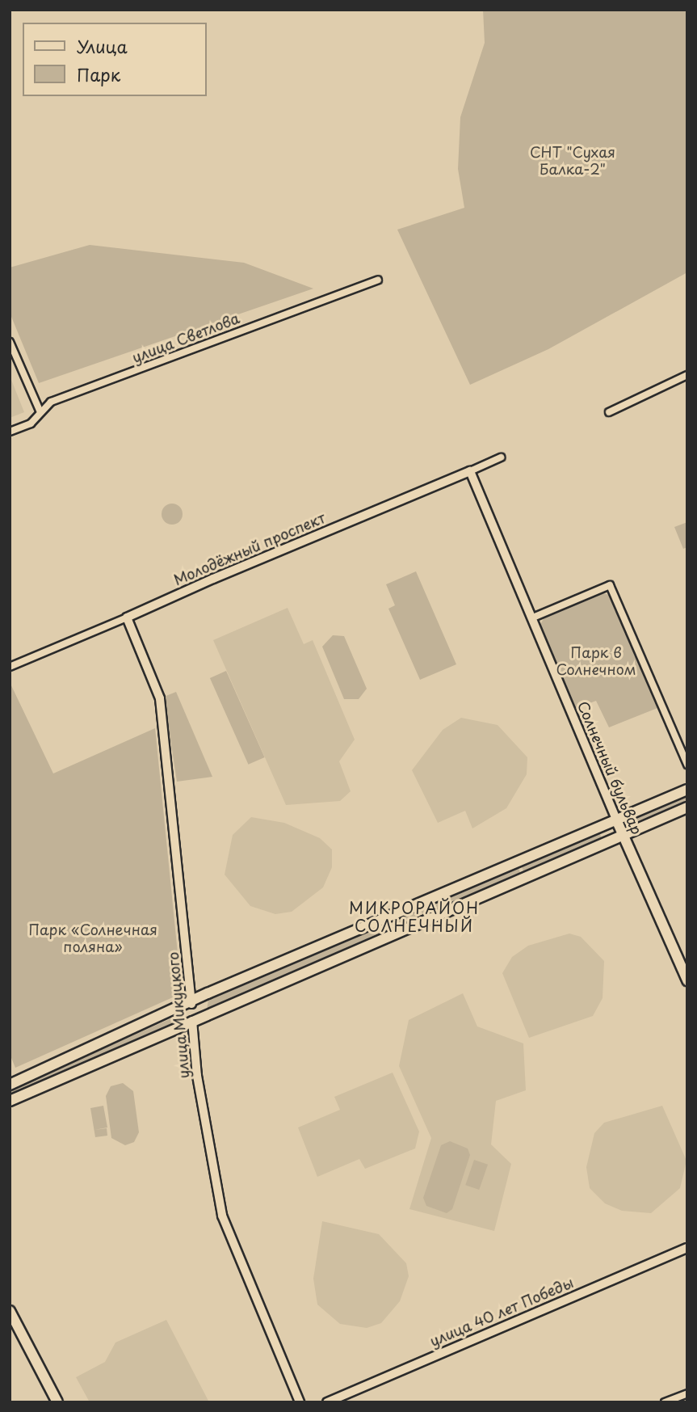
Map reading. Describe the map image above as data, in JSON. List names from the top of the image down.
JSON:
{
  "streets": {
    "main road": ["Солнечный бульвар", "улица Микуцкого"],
    "street": ["улица Светлова", "Молодёжный проспект", "улица 40 лет Победы"]
  },
  "crossings": [
    ["Молодёжный проспект", "Солнечный бульвар"],
    ["Молодёжный проспект", "улица Микуцкого"]
  ],
  "districts": ["МИКРОРАЙОН СОЛНЕЧНЫЙ"],
  "parks": ["СНТ \"Сухая Балка-2\"", "Парк в Солнечном", "Парк «Солнечная поляна»"],
  "legend": ["Улица", "Парк"]
}
